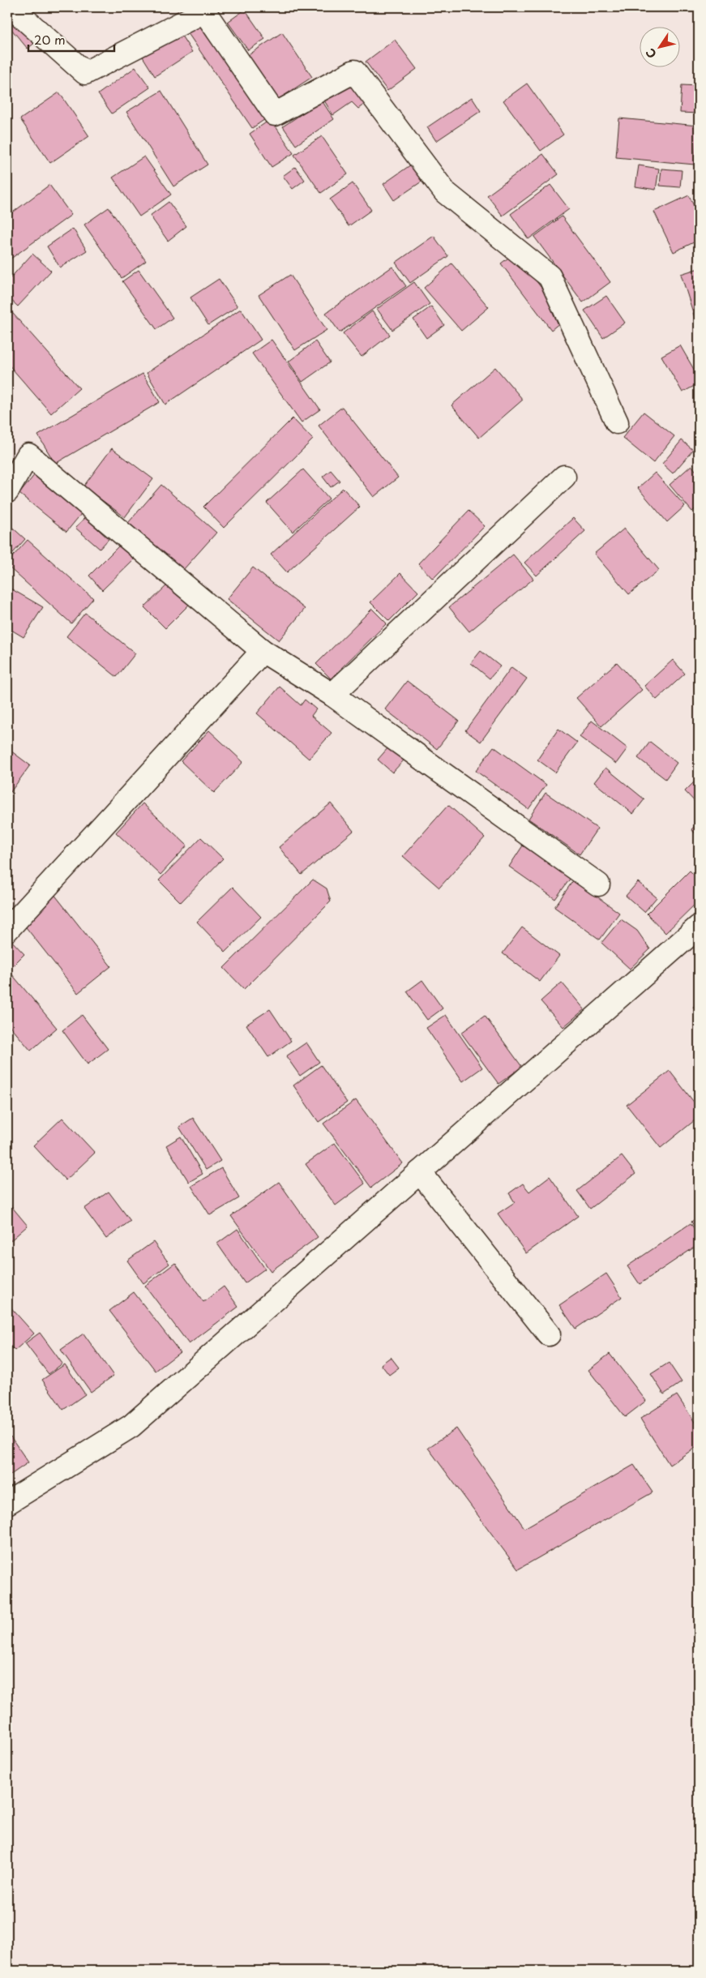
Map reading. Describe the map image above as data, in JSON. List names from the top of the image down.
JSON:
{
  "scale_bar": "20 m",
  "north": "bottom left"
}
